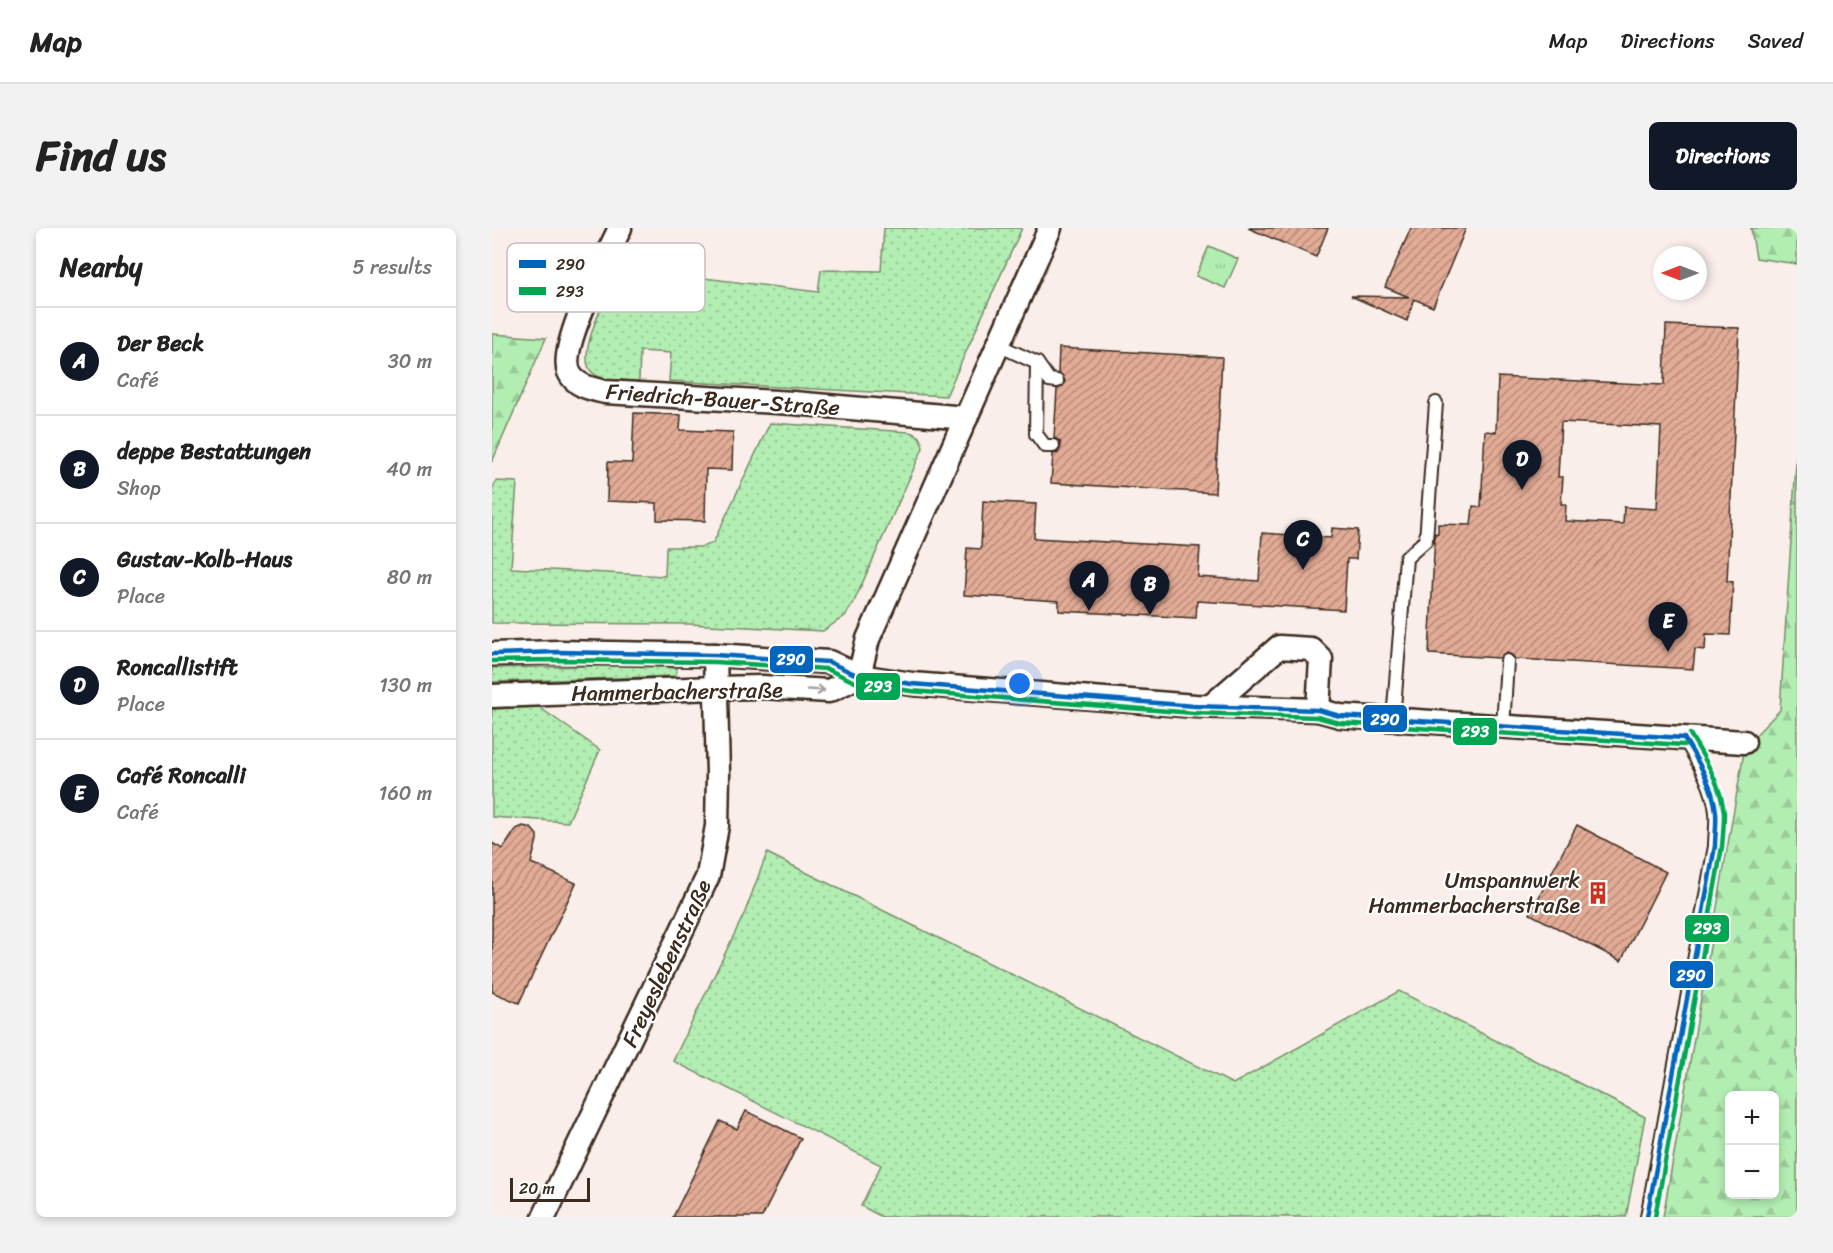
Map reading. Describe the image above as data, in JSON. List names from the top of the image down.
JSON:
{
  "streets": {
    "street": ["Friedrich-Bauer-Straße", "Hammerbacherstraße", "Freyeslebenstraße"]
  },
  "crossings": [
    ["Hammerbacherstraße", "Freyeslebenstraße"]
  ],
  "places": {
    "building": ["Umspannwerk Hammerbacherstraße"]
  },
  "lines": ["transit line 290", "transit line 293"],
  "legend": ["290", "293"],
  "scale_bar": "20 m",
  "north": "left",
  "page": {
    "header": "Map",
    "nav": ["Map", "Directions", "Saved"],
    "title": "Find us",
    "buttons": "Directions",
    "heading": ["Nearby", "5 results"],
    "list": [
      {
        "mark": "A",
        "name": "Der Beck",
        "note": "Café",
        "value": "30 m"
      },
      {
        "mark": "B",
        "name": "deppe Bestattungen",
        "note": "Shop",
        "value": "40 m"
      },
      {
        "mark": "C",
        "name": "Gustav-Kolb-Haus",
        "note": "Place",
        "value": "80 m"
      },
      {
        "mark": "D",
        "name": "Roncallistift",
        "note": "Place",
        "value": "130 m"
      },
      {
        "mark": "E",
        "name": "Café Roncalli",
        "note": "Café",
        "value": "160 m"
      }
    ],
    "pins": [
      "D",
      "C",
      "A",
      "B",
      "E"
    ],
    "map_buttons": ["+", "−"],
    "scale": "20 m"
  }
}
